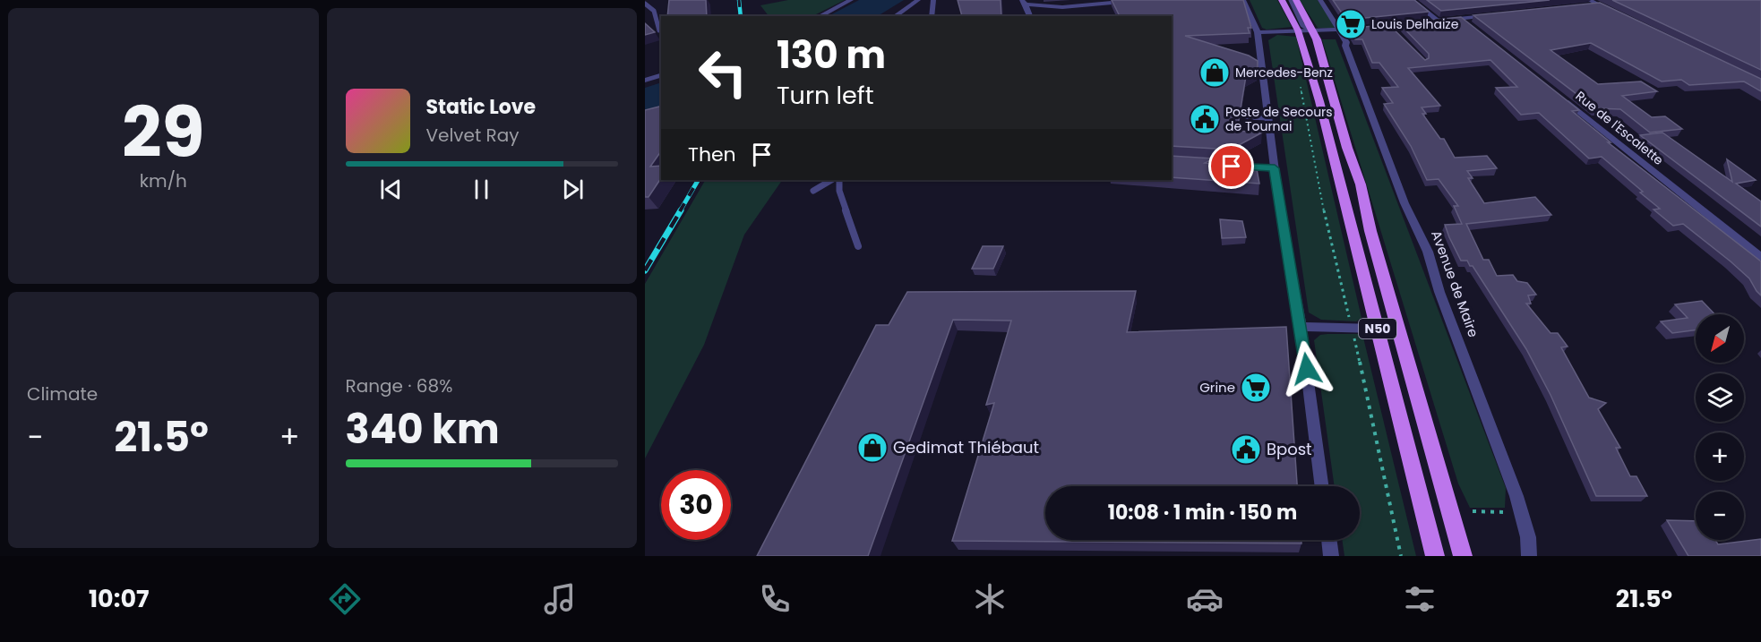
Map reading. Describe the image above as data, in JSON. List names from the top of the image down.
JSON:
{
  "streets": {
    "main road": ["N50"],
    "street": ["Rue de l'Escalette", "Avenue de Maire"]
  },
  "places": {
    "supermarket": ["Louis Delhaize", "Grine"],
    "shop": ["Mercedes-Benz", "Gedimat Thiébaut"],
    "public building": ["Poste de Secours de Tournai", "Bpost"]
  },
  "north": "bottom left",
  "page": {
    "tile": [
      ["29", "km/h"],
      "Climate",
      ["Range · 68%", "340 km"]
    ],
    "turn": ["130 m", "Turn left"],
    "song": ["Static Love", "Velvet Ray"],
    "then": "Then",
    "map_buttons": ["+", "−"],
    "heat": ["−", "21.5°", "+"],
    "limit": "30",
    "trip": "10:08 · 1 min · 150 m",
    "tabs": ["10:07", "21.5°"]
  }
}
